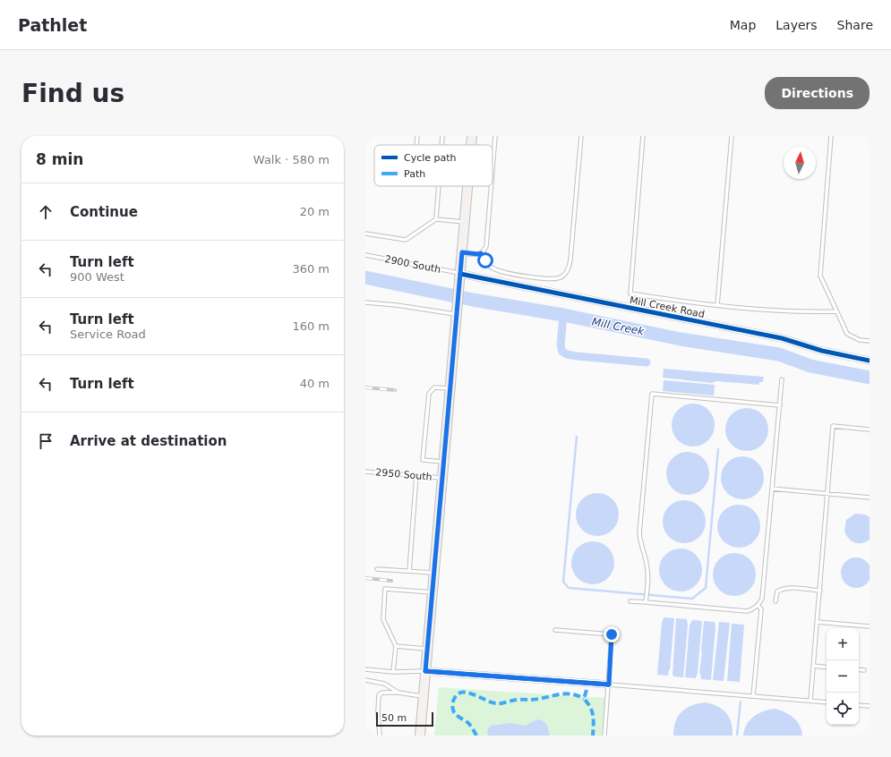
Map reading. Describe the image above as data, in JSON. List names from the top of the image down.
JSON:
{
  "streets": {
    "street": ["Mill Creek Road"],
    "lane": ["2900 South", "2950 South"]
  },
  "crossings": [
    ["2900 South", "Mill Creek Road"]
  ],
  "water": ["Mill Creek"],
  "legend": ["Cycle path", "Path"],
  "scale_bar": "50 m",
  "north": "top",
  "page": {
    "header": "Pathlet",
    "nav": ["Map", "Layers", "Share"],
    "buttons": "Directions",
    "title": "Find us",
    "heading": ["8 min", "Walk · 580 m"],
    "list": [
      ["Continue", "20 m"],
      ["Turn left", "900 West", "360 m"],
      ["Turn left", "Service Road", "160 m"],
      ["Turn left", "40 m"],
      "Arrive at destination"
    ],
    "map_buttons": ["+", "−"],
    "scale": "50 m"
  }
}
